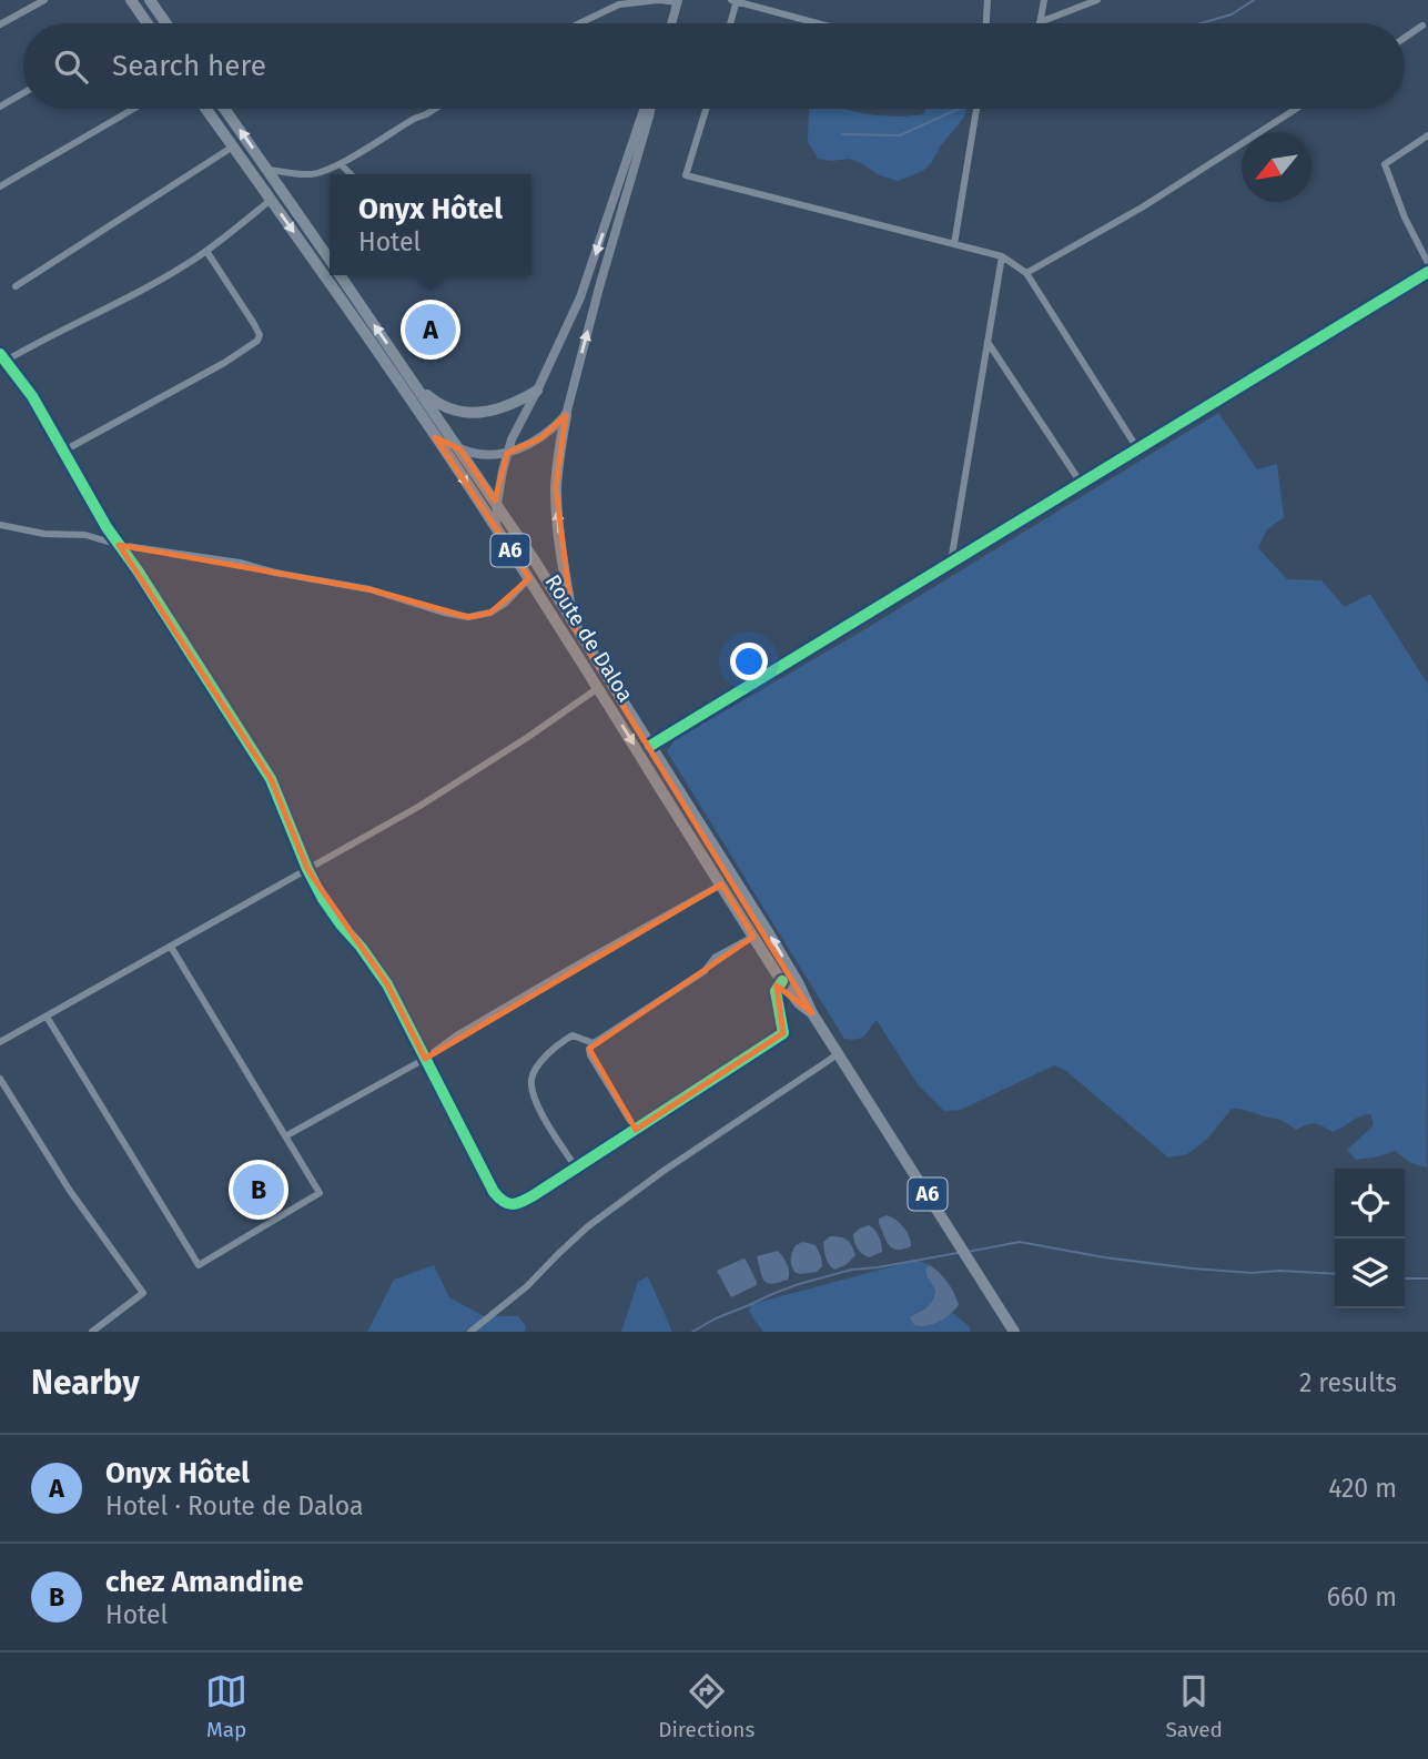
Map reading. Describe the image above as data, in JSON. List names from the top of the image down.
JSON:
{
  "streets": {
    "highway": ["A6", "Route de Daloa"]
  },
  "crossings": [
    ["A6", "Route de Daloa"]
  ],
  "north": "bottom left",
  "page": {
    "search": "Search here",
    "popup": ["Onyx Hôtel", "Hotel"],
    "pins": ["A", "B"],
    "heading": ["Nearby", "2 results"],
    "list": [
      {
        "mark": "A",
        "name": "Onyx Hôtel",
        "note": "Hotel · Route de Daloa",
        "value": "420 m"
      },
      {
        "mark": "B",
        "name": "chez Amandine",
        "note": "Hotel",
        "value": "660 m"
      }
    ],
    "nav": ["Map", "Directions", "Saved"]
  }
}
